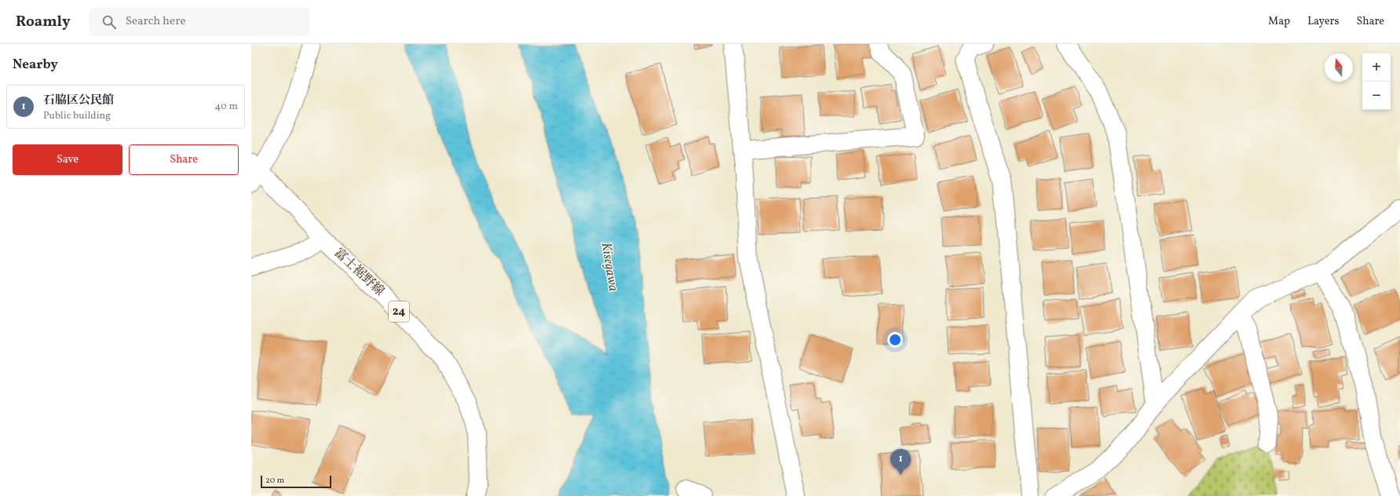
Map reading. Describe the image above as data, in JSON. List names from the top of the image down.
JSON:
{
  "streets": {
    "main road": ["富士裾野線", "24"]
  },
  "water": ["Kisegawa"],
  "scale_bar": "20 m",
  "north": "top",
  "page": {
    "header": "Roamly",
    "search": "Search here",
    "nav": ["Map", "Layers", "Share"],
    "heading": "Nearby",
    "map_buttons": ["+", "−"],
    "list": [
      {
        "mark": "1",
        "name": "石脇区公民館",
        "note": "Public building",
        "value": "40 m"
      }
    ],
    "buttons": ["Save", "Share"],
    "pins": "1",
    "scale": "20 m"
  }
}
